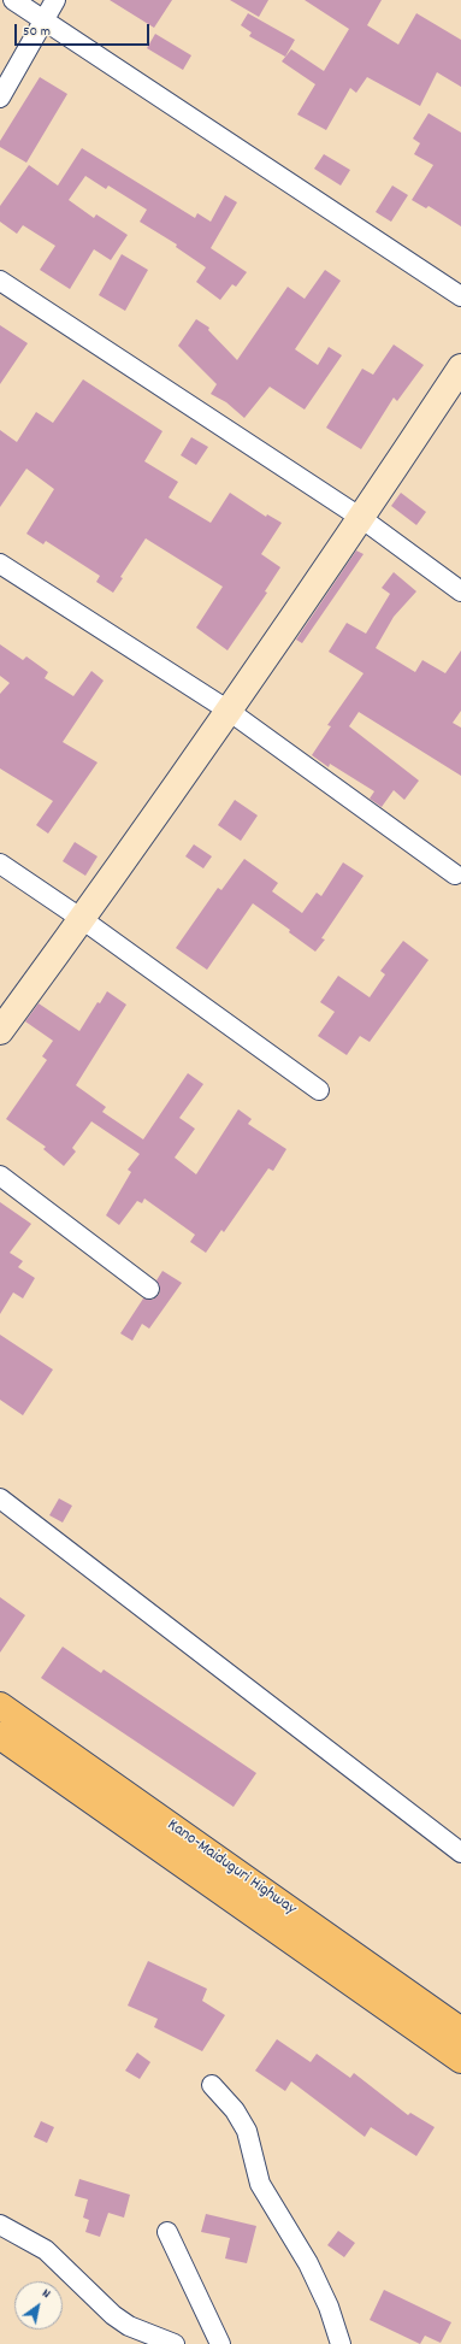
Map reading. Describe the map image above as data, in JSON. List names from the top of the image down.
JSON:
{
  "streets": {
    "highway": ["Kano-Maiduguri Highway"]
  },
  "scale_bar": "50 m",
  "north": "top right"
}
